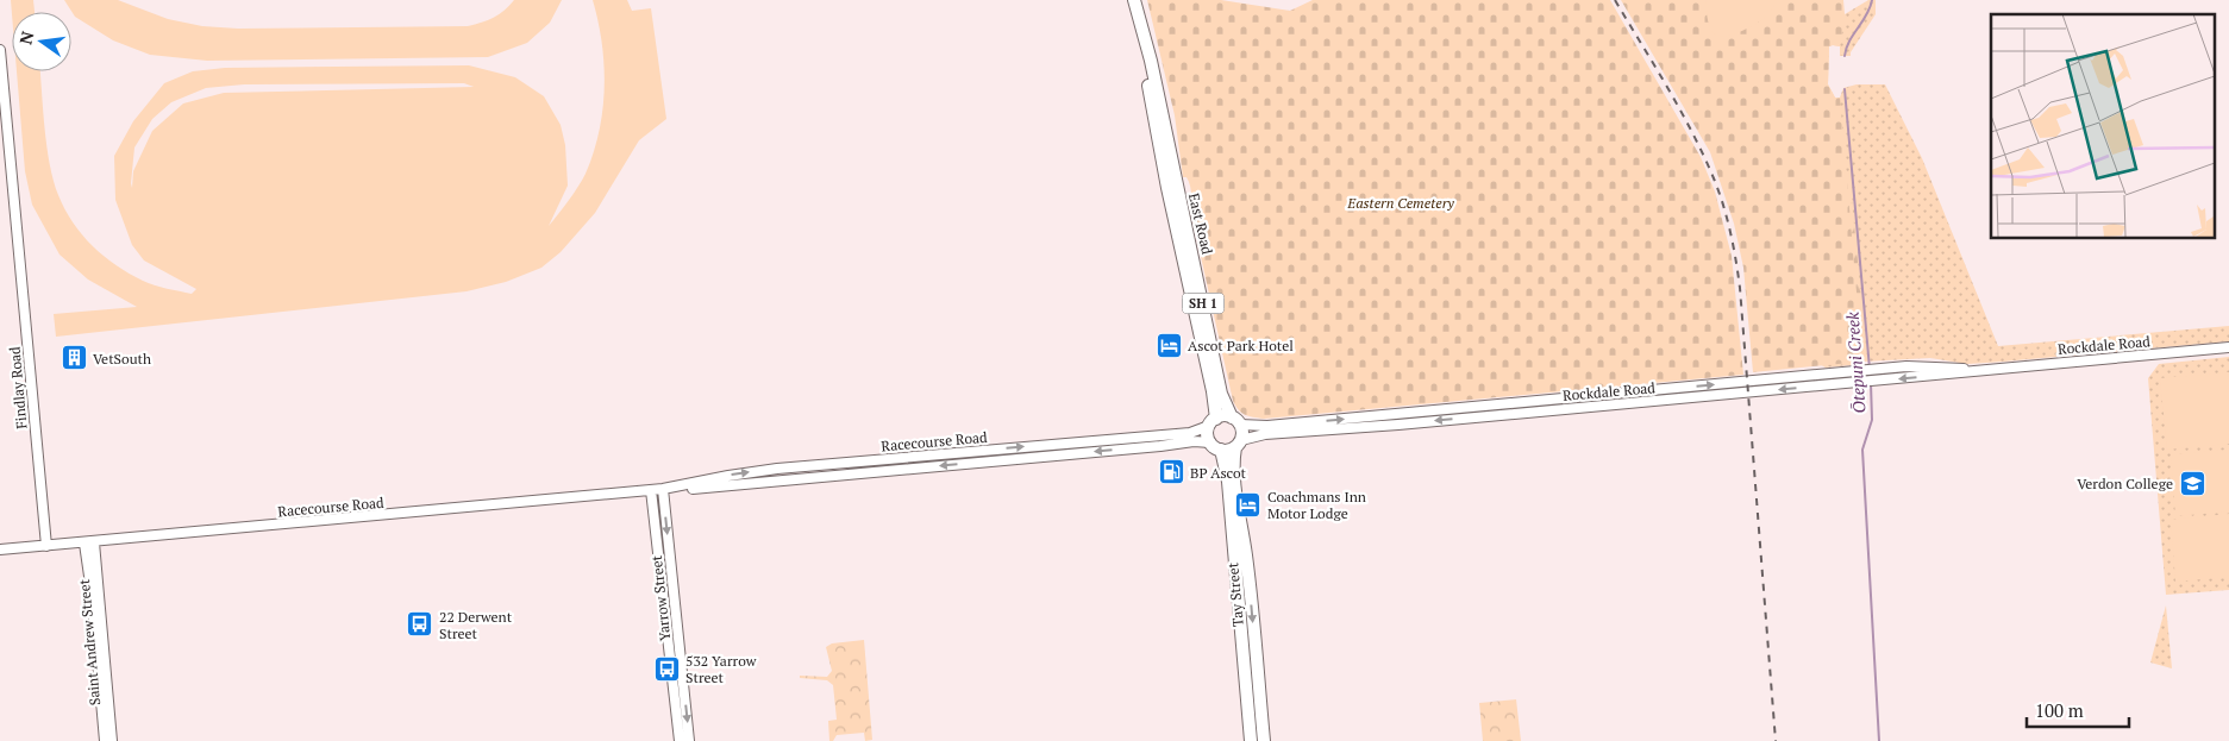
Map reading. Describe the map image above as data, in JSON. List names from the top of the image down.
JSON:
{
  "streets": {
    "highway": ["East Road", "SH 1", "Tay Street"],
    "street": [
      "Rockdale Road",
      "Findlay Road",
      "Racecourse Road",
      "Yarrow Street",
      "Saint Andrew Street"
    ]
  },
  "crossings": [
    ["East Road", "SH 1"],
    ["East Road", "Rockdale Road"],
    ["East Road", "Racecourse Road"],
    ["East Road", "Tay Street"],
    ["SH 1", "Rockdale Road"],
    ["SH 1", "Racecourse Road"],
    ["SH 1", "Tay Street"],
    ["Rockdale Road", "Racecourse Road"],
    ["Rockdale Road", "Tay Street"],
    ["Findlay Road", "Racecourse Road"],
    ["Racecourse Road", "Tay Street"],
    ["Racecourse Road", "Yarrow Street"],
    ["Racecourse Road", "Saint Andrew Street"]
  ],
  "water": ["Ōtepuni Creek"],
  "parks": ["Eastern Cemetery"],
  "places": {
    "hotel": ["Ascot Park Hotel", "Coachmans Inn Motor Lodge"],
    "building": ["VetSouth"],
    "fuel station": ["BP Ascot"],
    "school or university": ["Verdon College"],
    "bus stop": ["22 Derwent Street", "532 Yarrow Street"]
  },
  "scale_bar": "100 m",
  "north": "left"
}
